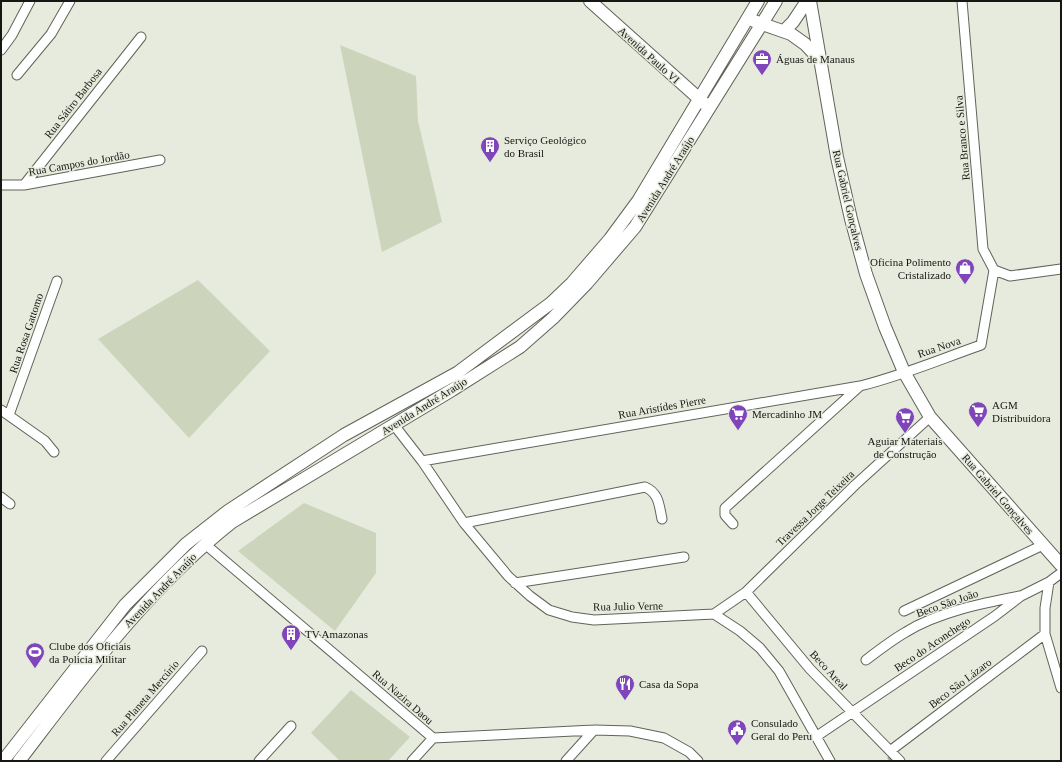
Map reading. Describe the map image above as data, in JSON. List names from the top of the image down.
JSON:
{
  "streets": {
    "main road": ["Avenida Paulo VI", "Avenida André Araújo", "Rua Gabriel Gonçalves"],
    "street": [
      "Rua Sátiro Barbosa",
      "Rua Branco e Silva",
      "Rua Campos do Jordão",
      "Rua Rosa Gattomo",
      "Rua Nova",
      "Rua Aristídes Pierre",
      "Travessa Jorge Teixeira",
      "Beco São João",
      "Rua Julio Verne",
      "Beco do Aconchego",
      "Beco Areal",
      "Beco São Lázaro",
      "Rua Nazira Daou",
      "Rua Planeta Mercúrio"
    ]
  },
  "crossings": [
    ["Avenida Paulo VI", "Avenida André Araújo"],
    ["Rua Sátiro Barbosa", "Rua Campos do Jordão"],
    ["Rua Branco e Silva", "Rua Nova"],
    ["Avenida André Araújo", "Rua Julio Verne"],
    ["Avenida André Araújo", "Rua Nazira Daou"],
    ["Rua Gabriel Gonçalves", "Rua Nova"],
    ["Rua Gabriel Gonçalves", "Rua Aristídes Pierre"],
    ["Rua Gabriel Gonçalves", "Travessa Jorge Teixeira"],
    ["Rua Nova", "Rua Aristídes Pierre"],
    ["Rua Aristídes Pierre", "Rua Julio Verne"],
    ["Travessa Jorge Teixeira", "Rua Julio Verne"],
    ["Travessa Jorge Teixeira", "Beco Areal"],
    ["Beco São João", "Beco do Aconchego"],
    ["Beco do Aconchego", "Beco Areal"],
    ["Beco Areal", "Beco São Lázaro"]
  ],
  "places": {
    "office": ["Águas de Manaus"],
    "building": ["Serviço Geológico do Brasil", "TV Amazonas"],
    "shop": ["Oficina Polimento Cristalizado"],
    "supermarket": ["AGM Distribuidora", "Mercadinho JM", "Aguiar Materiais de Construção"],
    "sports": ["Clube dos Oficiais da Policia Militar"],
    "restaurant": ["Casa da Sopa"],
    "public building": ["Consulado Geral do Peru"]
  }
}
